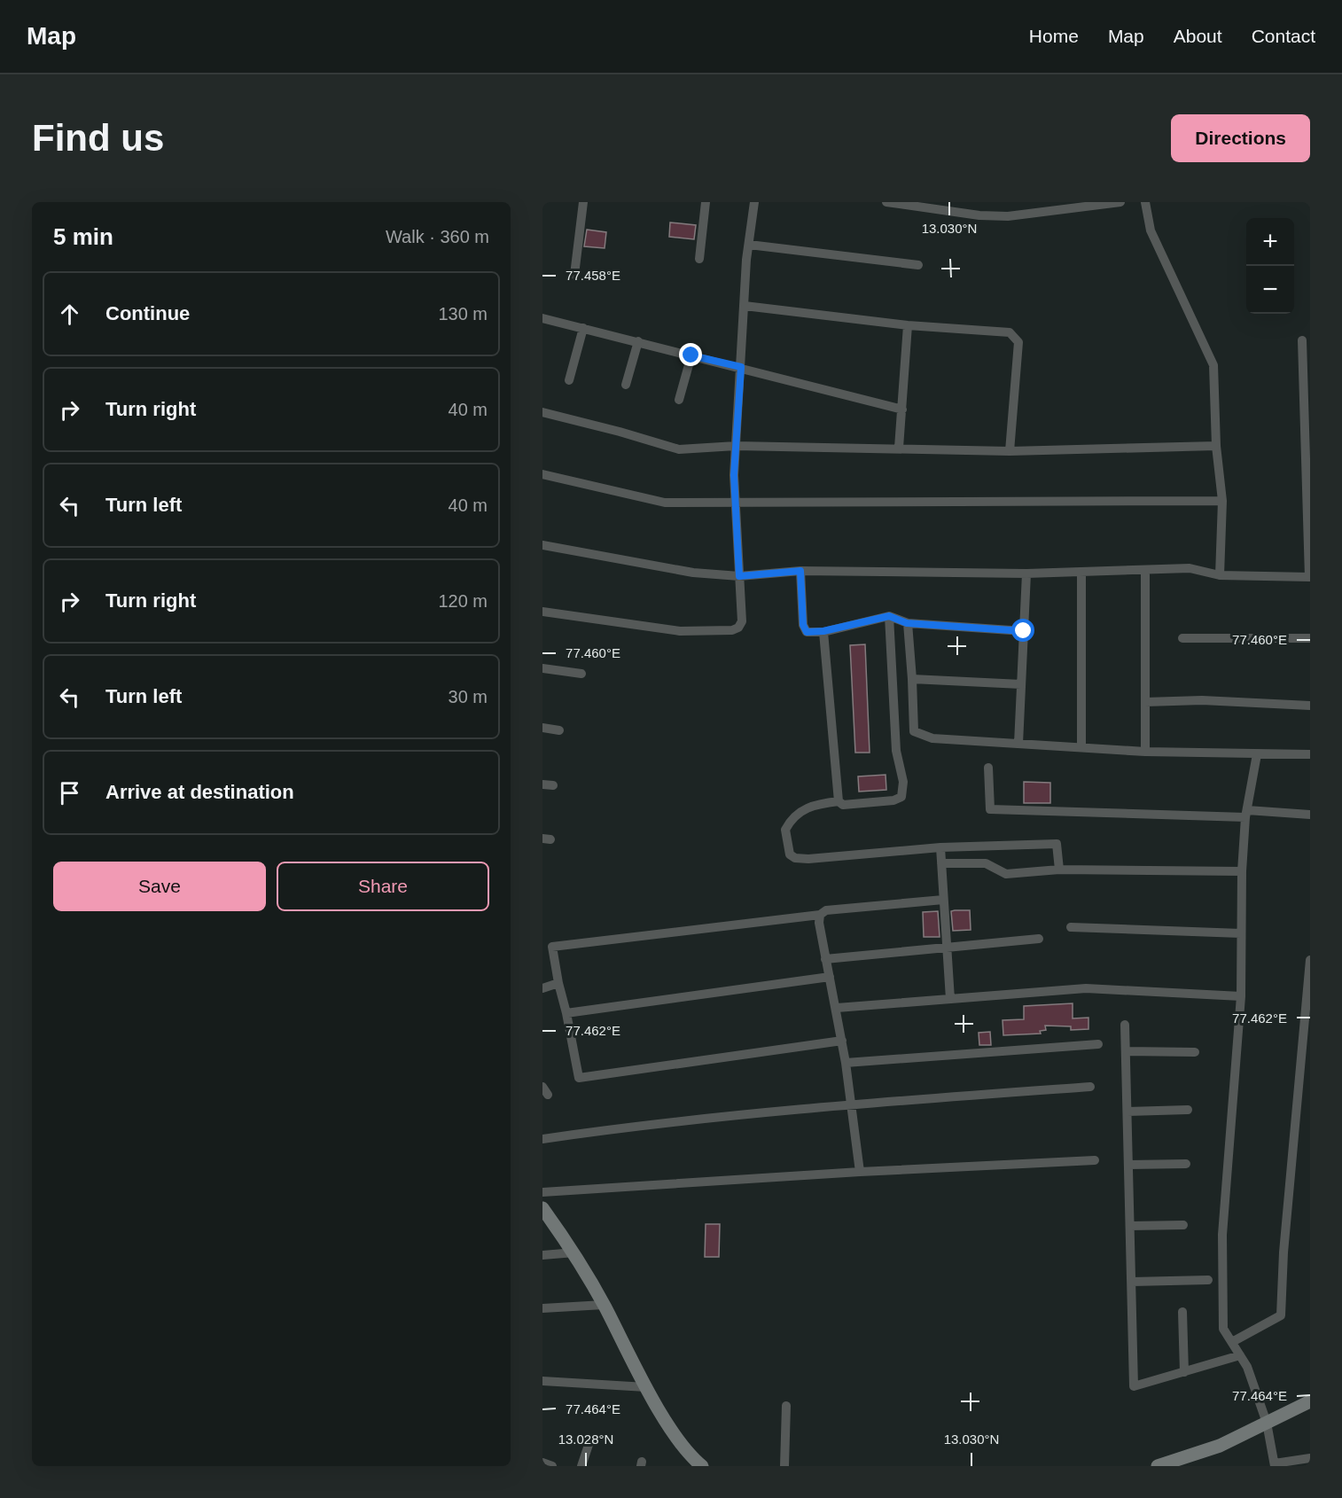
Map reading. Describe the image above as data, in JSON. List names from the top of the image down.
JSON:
{
  "page": {
    "header": "Map",
    "nav": [
      "Home",
      "Map",
      "About",
      "Contact"
    ],
    "buttons": [
      "Directions",
      ["Save", "Share"]
    ],
    "title": "Find us",
    "heading": ["5 min", "Walk · 360 m"],
    "map_buttons": ["+", "−"],
    "list": [
      ["Continue", "130 m"],
      ["Turn right", "40 m"],
      ["Turn left", "40 m"],
      ["Turn right", "120 m"],
      ["Turn left", "30 m"],
      "Arrive at destination"
    ]
  },
  "coordinates": [
    "13.030°N",
    "77.458°E",
    "77.460°E",
    "77.462°E",
    "77.464°E",
    "13.028°N"
  ]
}
